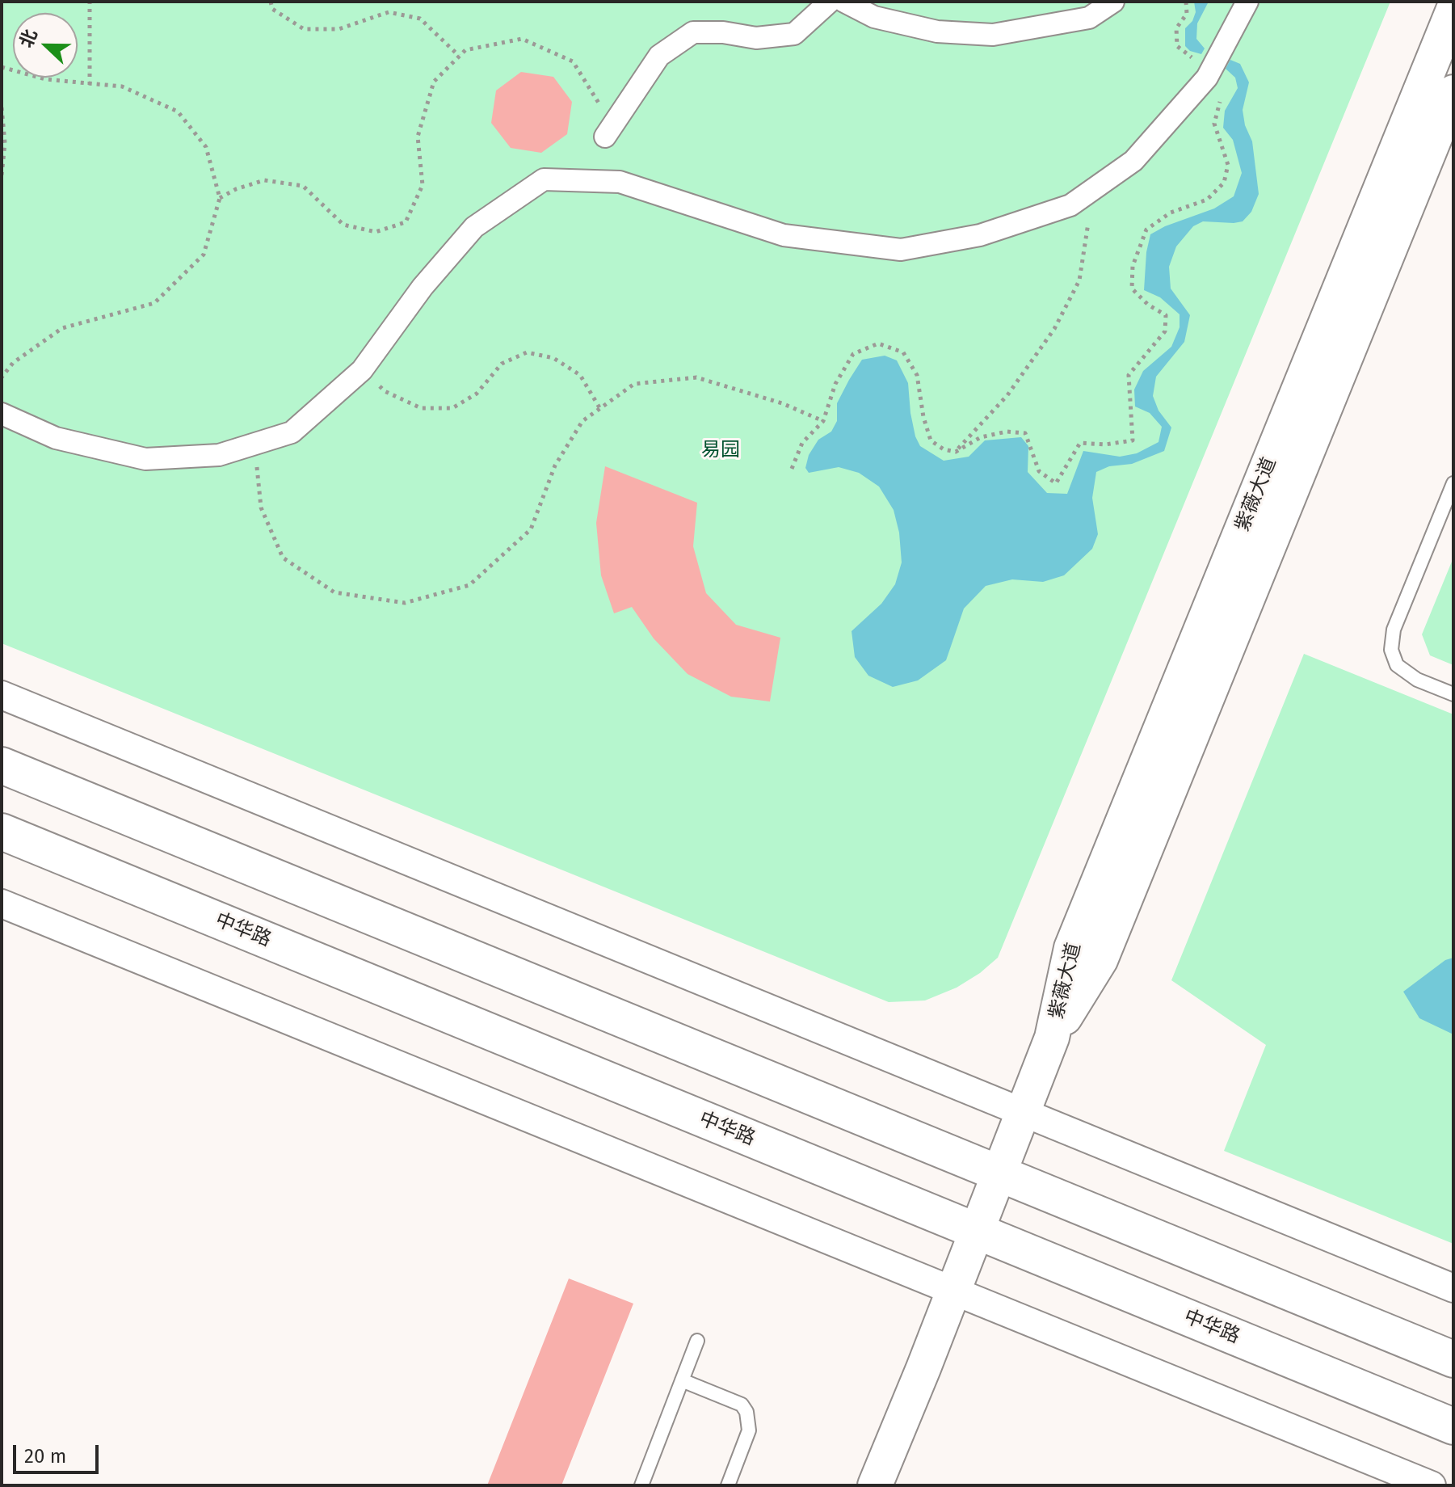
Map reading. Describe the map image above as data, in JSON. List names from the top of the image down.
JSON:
{
  "streets": {
    "highway": ["中华路"],
    "street": ["紫薇大道"]
  },
  "parks": ["易园"],
  "scale_bar": "20 m",
  "north": "left"
}
